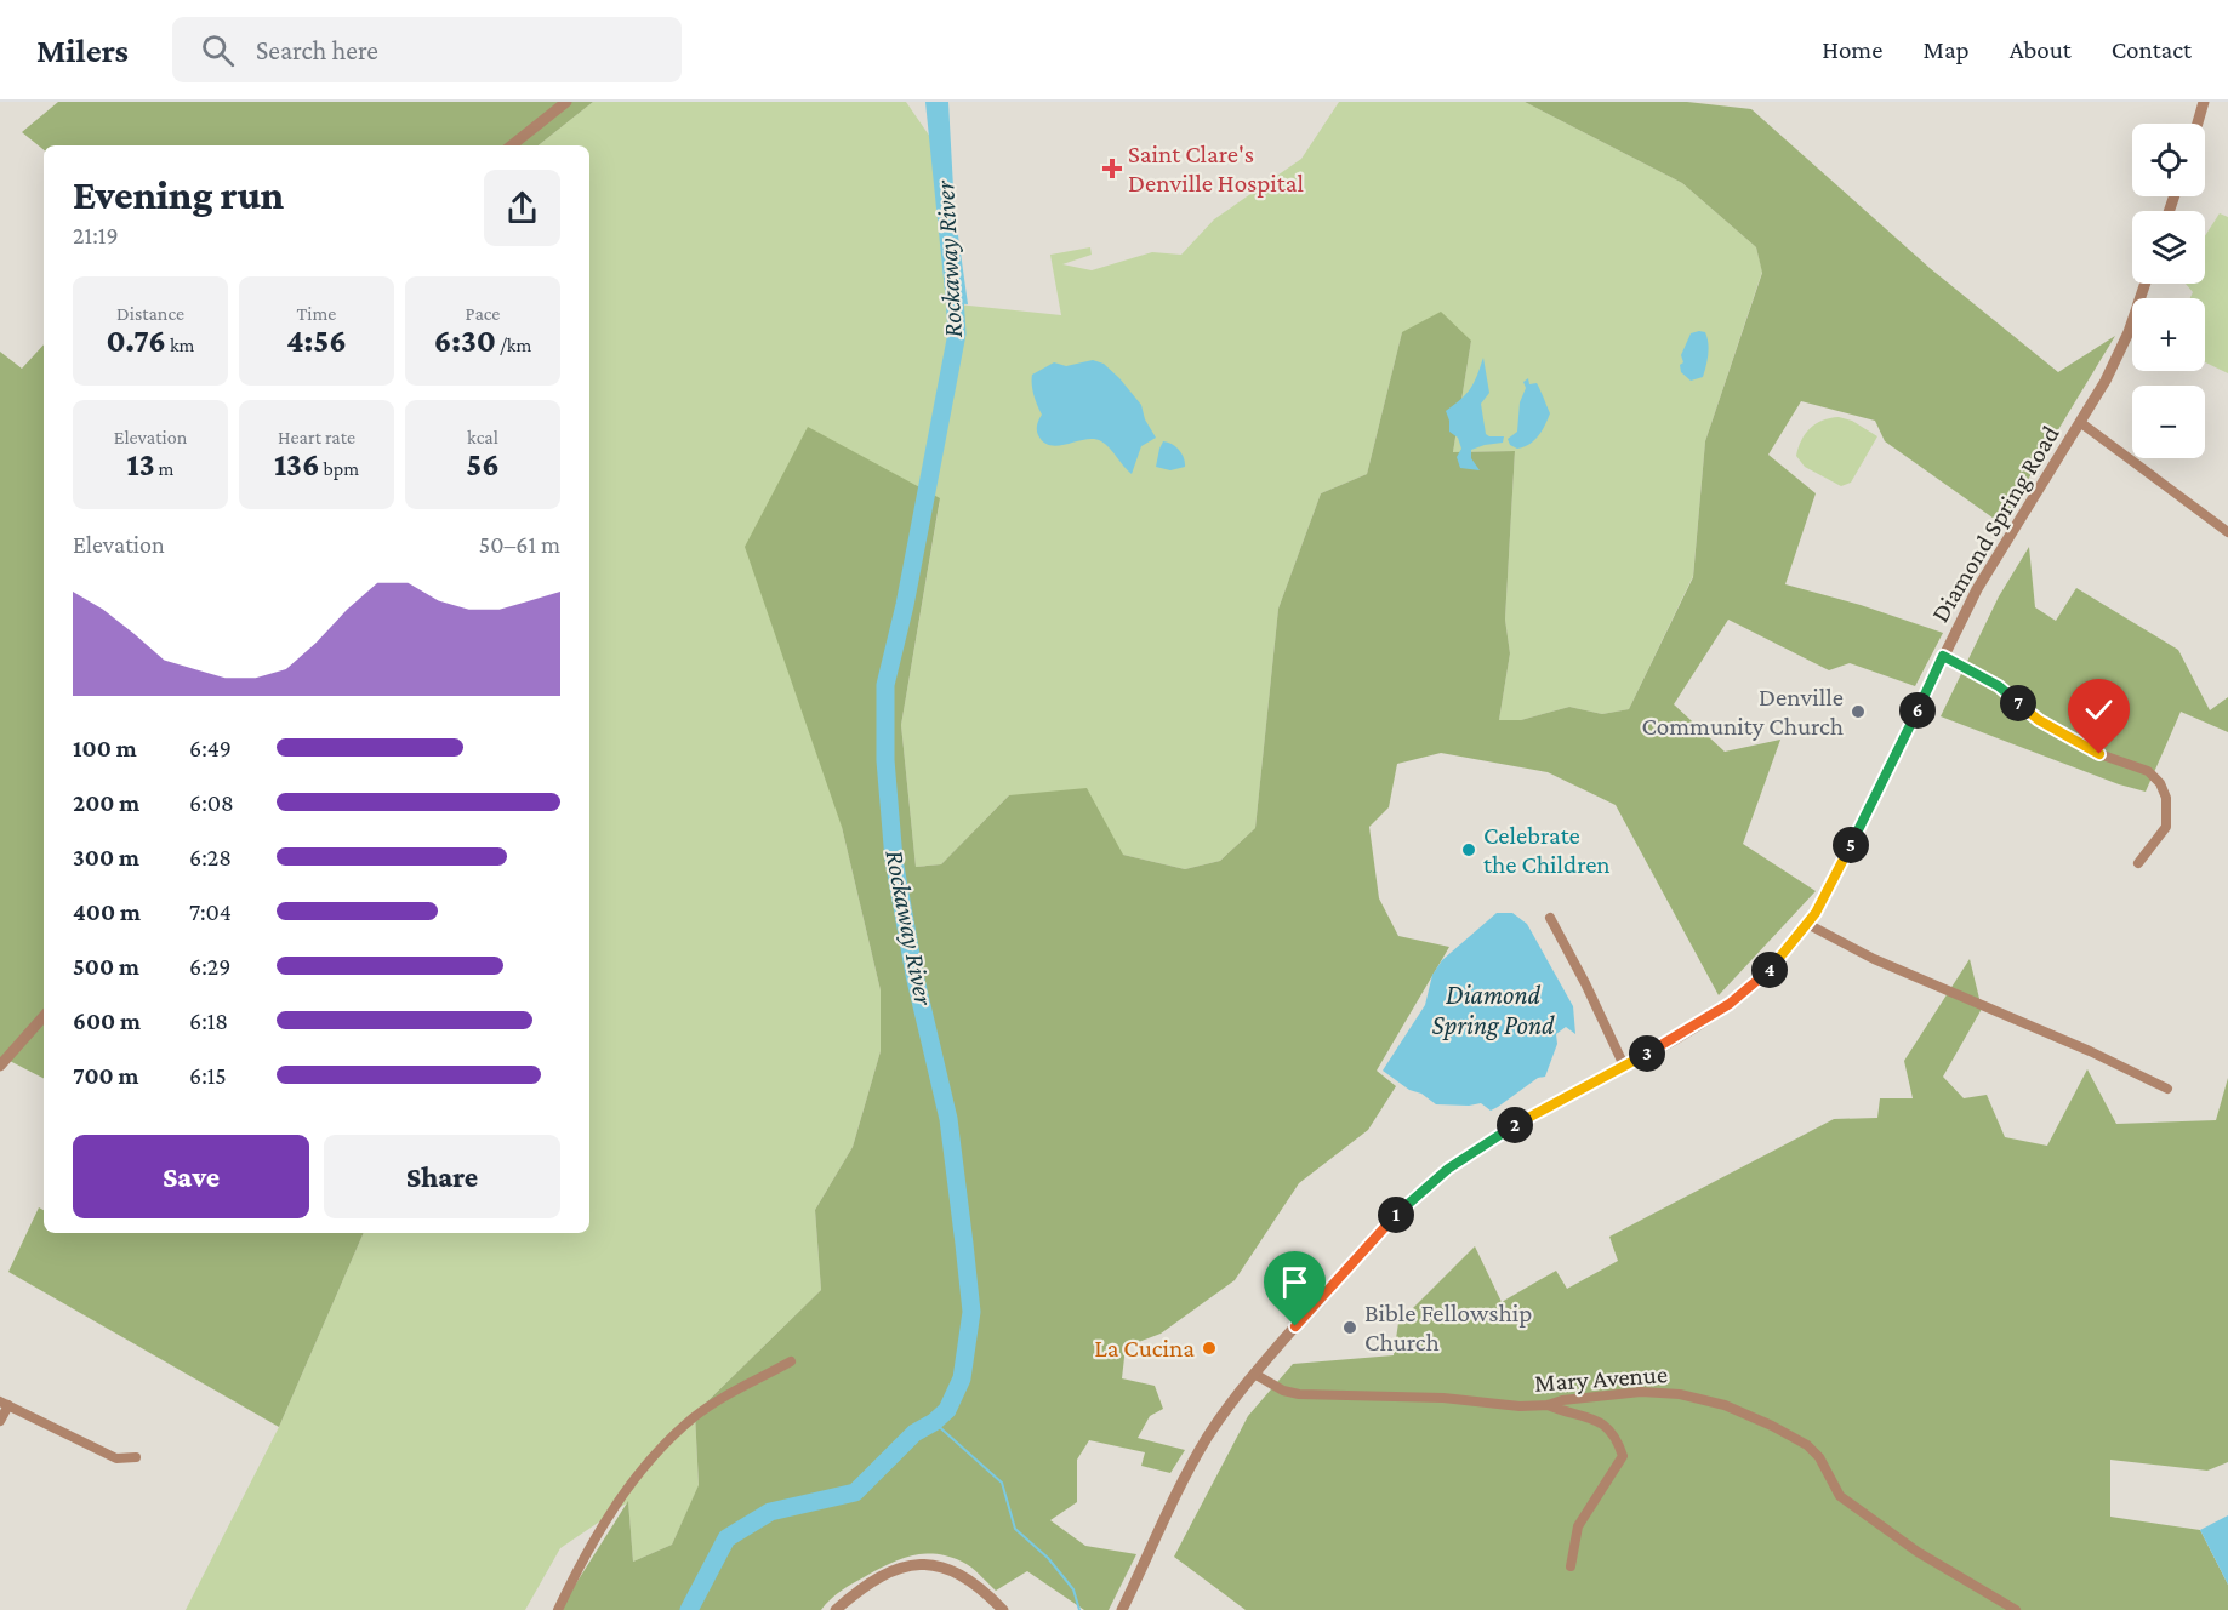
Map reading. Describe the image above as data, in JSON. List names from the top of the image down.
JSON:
{
  "streets": {
    "street": ["Diamond Spring Road", "Mary Avenue"]
  },
  "crossings": [
    ["Diamond Spring Road", "Mary Avenue"]
  ],
  "water": ["Rockaway River", "Diamond Spring Pond"],
  "places": {
    "health": ["Saint Clare's Denville Hospital"],
    "other": [
      "Denville Community Church",
      "Celebrate the Children",
      "Bible Fellowship Church",
      "La Cucina"
    ]
  },
  "page": {
    "header": "Milers",
    "search": "Search here",
    "nav": [
      "Home",
      "Map",
      "About",
      "Contact"
    ],
    "map_buttons": ["+", "−"],
    "heading": ["Evening run", "21:19"],
    "stats": [
      ["Distance", "0.76 km"],
      ["Time", "4:56"],
      ["Pace", "6:30 /km"],
      ["Elevation", "13 m"],
      ["Heart rate", "136 bpm"],
      ["kcal", "56"]
    ],
    "chart": ["Elevation", "50–61 m"],
    "pins": [
      "7",
      "6",
      "5",
      "4",
      "3",
      "2",
      "1"
    ],
    "list": [
      {
        "name": "100 m",
        "note": "6:49"
      },
      {
        "name": "200 m",
        "note": "6:08"
      },
      {
        "name": "300 m",
        "note": "6:28"
      },
      {
        "name": "400 m",
        "note": "7:04"
      },
      {
        "name": "500 m",
        "note": "6:29"
      },
      {
        "name": "600 m",
        "note": "6:18"
      },
      {
        "name": "700 m",
        "note": "6:15"
      }
    ],
    "buttons": ["Save", "Share"]
  }
}
